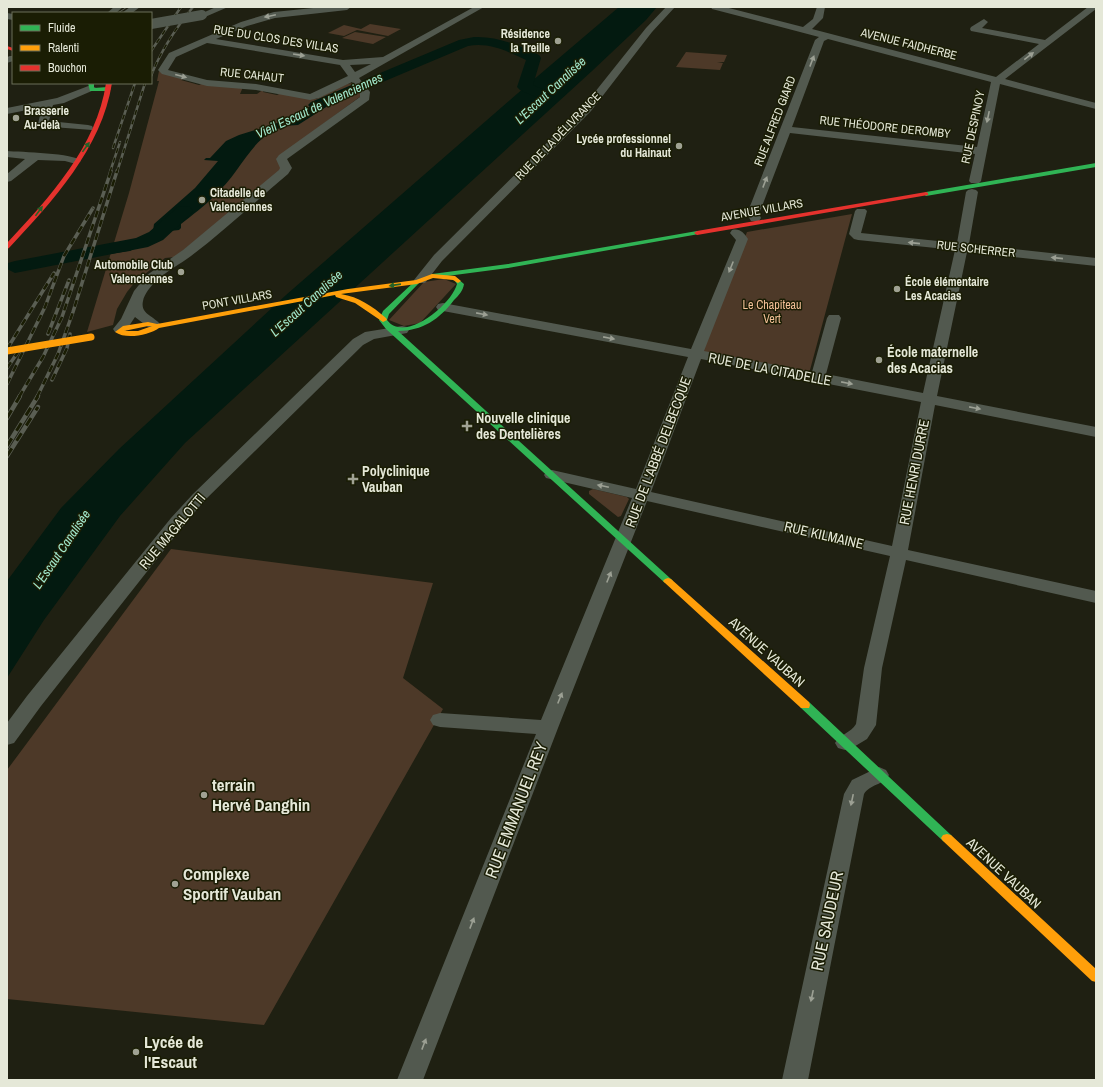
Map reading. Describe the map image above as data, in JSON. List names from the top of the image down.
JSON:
{
  "streets": {
    "main road": ["AVENUE VILLARS", "PONT VILLARS", "AVENUE VAUBAN"],
    "street": [
      "RUE DU CLOS DES VILLAS",
      "AVENUE FAIDHERBE",
      "RUE CAHAUT",
      "RUE ALFRED GIARD",
      "RUE THÉODORE DEROMBY",
      "RUE DESPINOY",
      "RUE DE LA DÉLIVRANCE",
      "RUE SCHERRER",
      "RUE DE LA CITADELLE",
      "RUE DE L'ABBÉ DELBECQUE",
      "RUE HENRI DURRE",
      "RUE MAGALOTTI",
      "RUE KILMAINE",
      "RUE EMMANUEL REY",
      "RUE SAUDEUR"
    ]
  },
  "crossings": [
    ["RUE DU CLOS DES VILLAS", "RUE CAHAUT"],
    ["AVENUE FAIDHERBE", "RUE ALFRED GIARD"],
    ["AVENUE FAIDHERBE", "RUE DESPINOY"],
    ["RUE ALFRED GIARD", "RUE THÉODORE DEROMBY"],
    ["RUE THÉODORE DEROMBY", "RUE DESPINOY"],
    ["RUE DESPINOY", "RUE HENRI DURRE"],
    ["RUE DE LA DÉLIVRANCE", "AVENUE VILLARS"],
    ["RUE DE LA DÉLIVRANCE", "PONT VILLARS"],
    ["AVENUE VILLARS", "PONT VILLARS"],
    ["RUE SCHERRER", "RUE HENRI DURRE"],
    ["PONT VILLARS", "RUE MAGALOTTI"],
    ["PONT VILLARS", "AVENUE VAUBAN"],
    ["RUE DE LA CITADELLE", "RUE DE L'ABBÉ DELBECQUE"],
    ["RUE DE LA CITADELLE", "RUE HENRI DURRE"],
    ["RUE DE L'ABBÉ DELBECQUE", "RUE KILMAINE"],
    ["RUE DE L'ABBÉ DELBECQUE", "AVENUE VAUBAN"],
    ["RUE DE L'ABBÉ DELBECQUE", "RUE EMMANUEL REY"],
    ["RUE HENRI DURRE", "RUE KILMAINE"],
    ["RUE HENRI DURRE", "AVENUE VAUBAN"],
    ["RUE MAGALOTTI", "AVENUE VAUBAN"],
    ["RUE KILMAINE", "AVENUE VAUBAN"],
    ["AVENUE VAUBAN", "RUE EMMANUEL REY"],
    ["AVENUE VAUBAN", "RUE SAUDEUR"]
  ],
  "one_way": [
    "RUE ALFRED GIARD",
    "RUE DESPINOY",
    "RUE SCHERRER",
    "RUE DE LA CITADELLE",
    "RUE EMMANUEL REY",
    "RUE SAUDEUR"
  ],
  "water": ["L'Escaut Canalisée", "Vieil Escaut de Valenciennes"],
  "parks": ["Le Chapiteau Vert"],
  "places": {
    "other": [
      "Résidence la Treille",
      "Brasserie Au-delà",
      "Lycée professionnel du Hainaut",
      "Citadelle de Valenciennes",
      "Automobile Club Valenciennes",
      "École élémentaire Les Acacias",
      "École maternelle des Acacias",
      "terrain Hervé Danghin",
      "Complexe Sportif Vauban",
      "Lycée de l'Escaut"
    ],
    "health": ["Nouvelle clinique des Dentelières", "Polyclinique Vauban"]
  },
  "legend": ["Fluide", "Ralenti", "Bouchon"]
}
